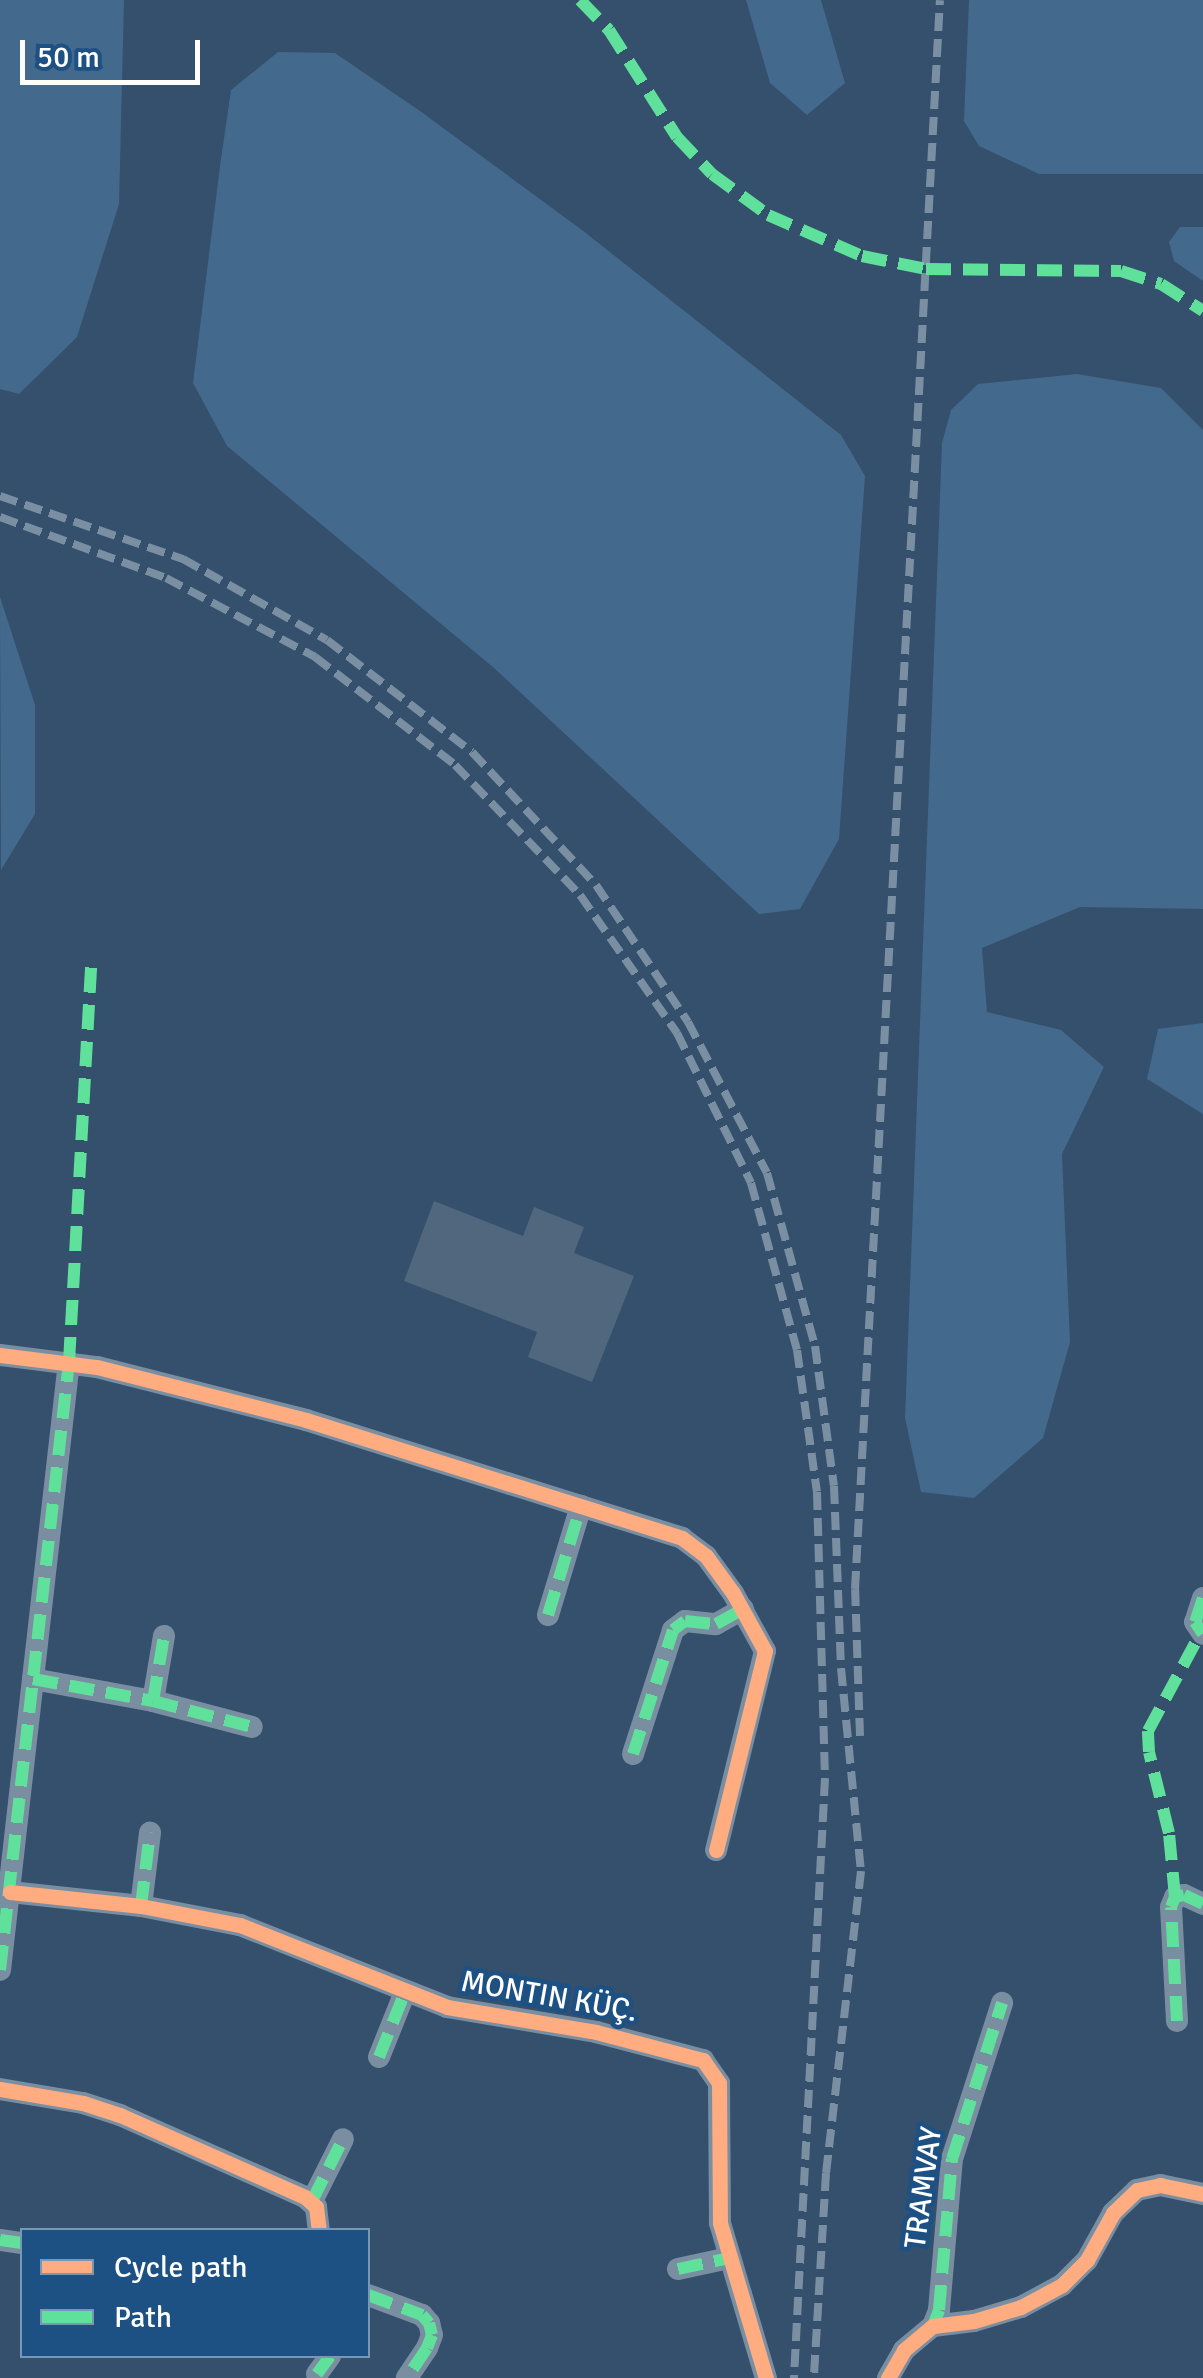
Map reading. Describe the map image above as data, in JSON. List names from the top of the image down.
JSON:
{
  "streets": {
    "street": ["MONTIN KÜÇ.", "TRAMVAY"]
  },
  "legend": ["Cycle path", "Path"],
  "scale_bar": "50 m"
}
